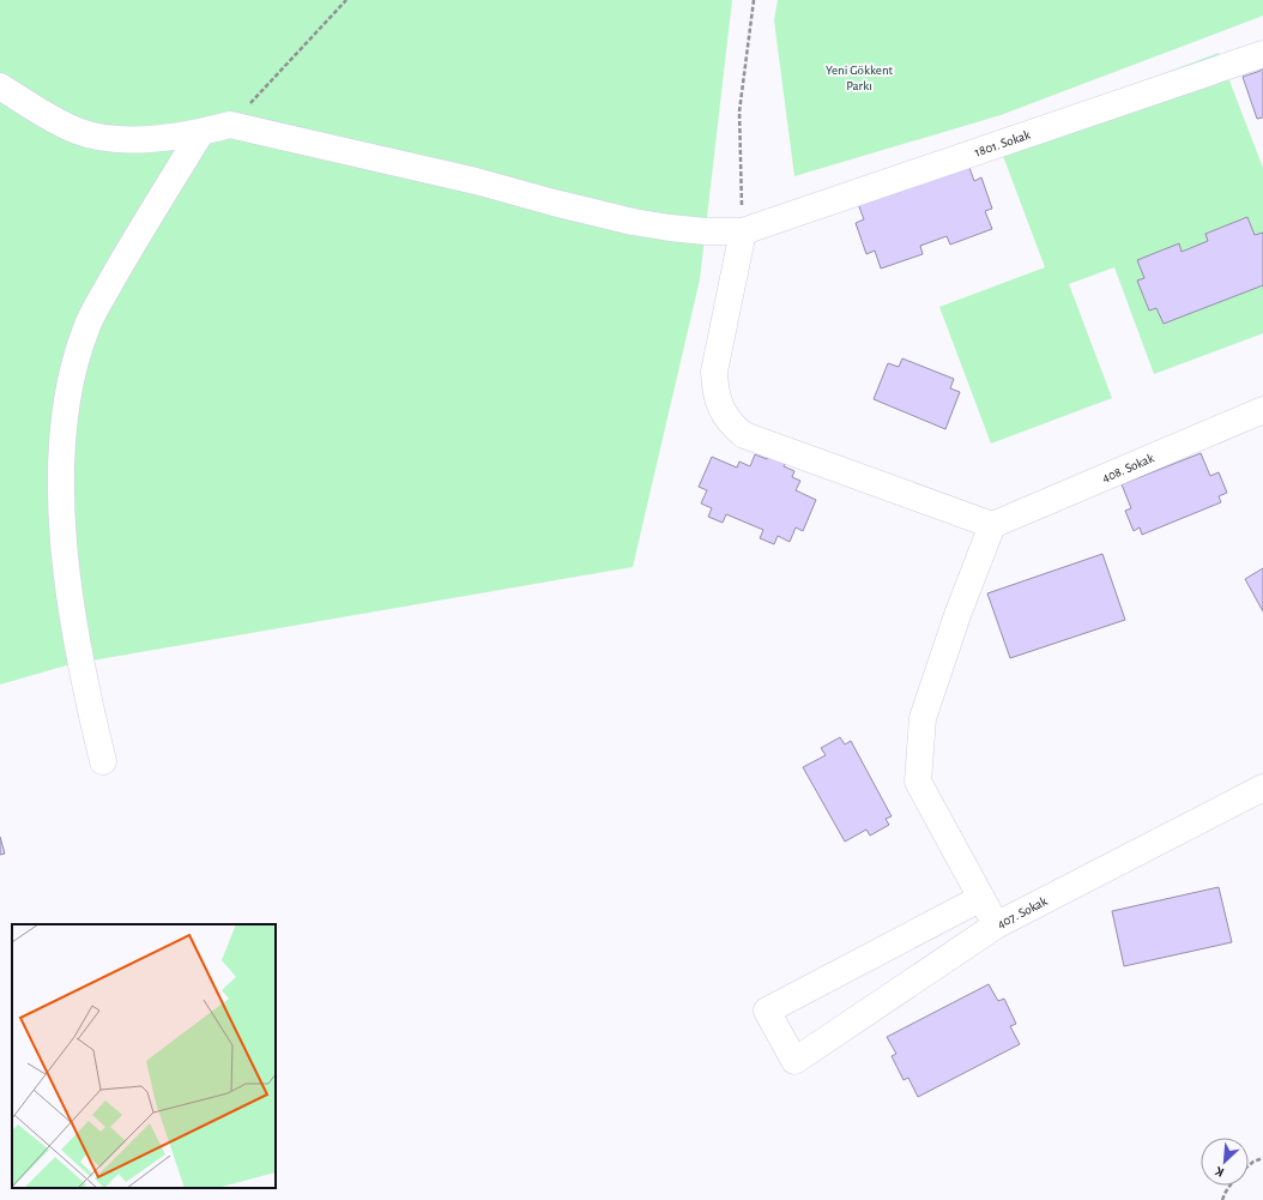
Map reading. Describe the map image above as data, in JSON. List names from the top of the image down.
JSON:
{
  "streets": {
    "street": ["1801. Sokak", "408. Sokak", "407. Sokak"]
  },
  "parks": ["Yeni Gökkent Parkı"],
  "north": "bottom left"
}
